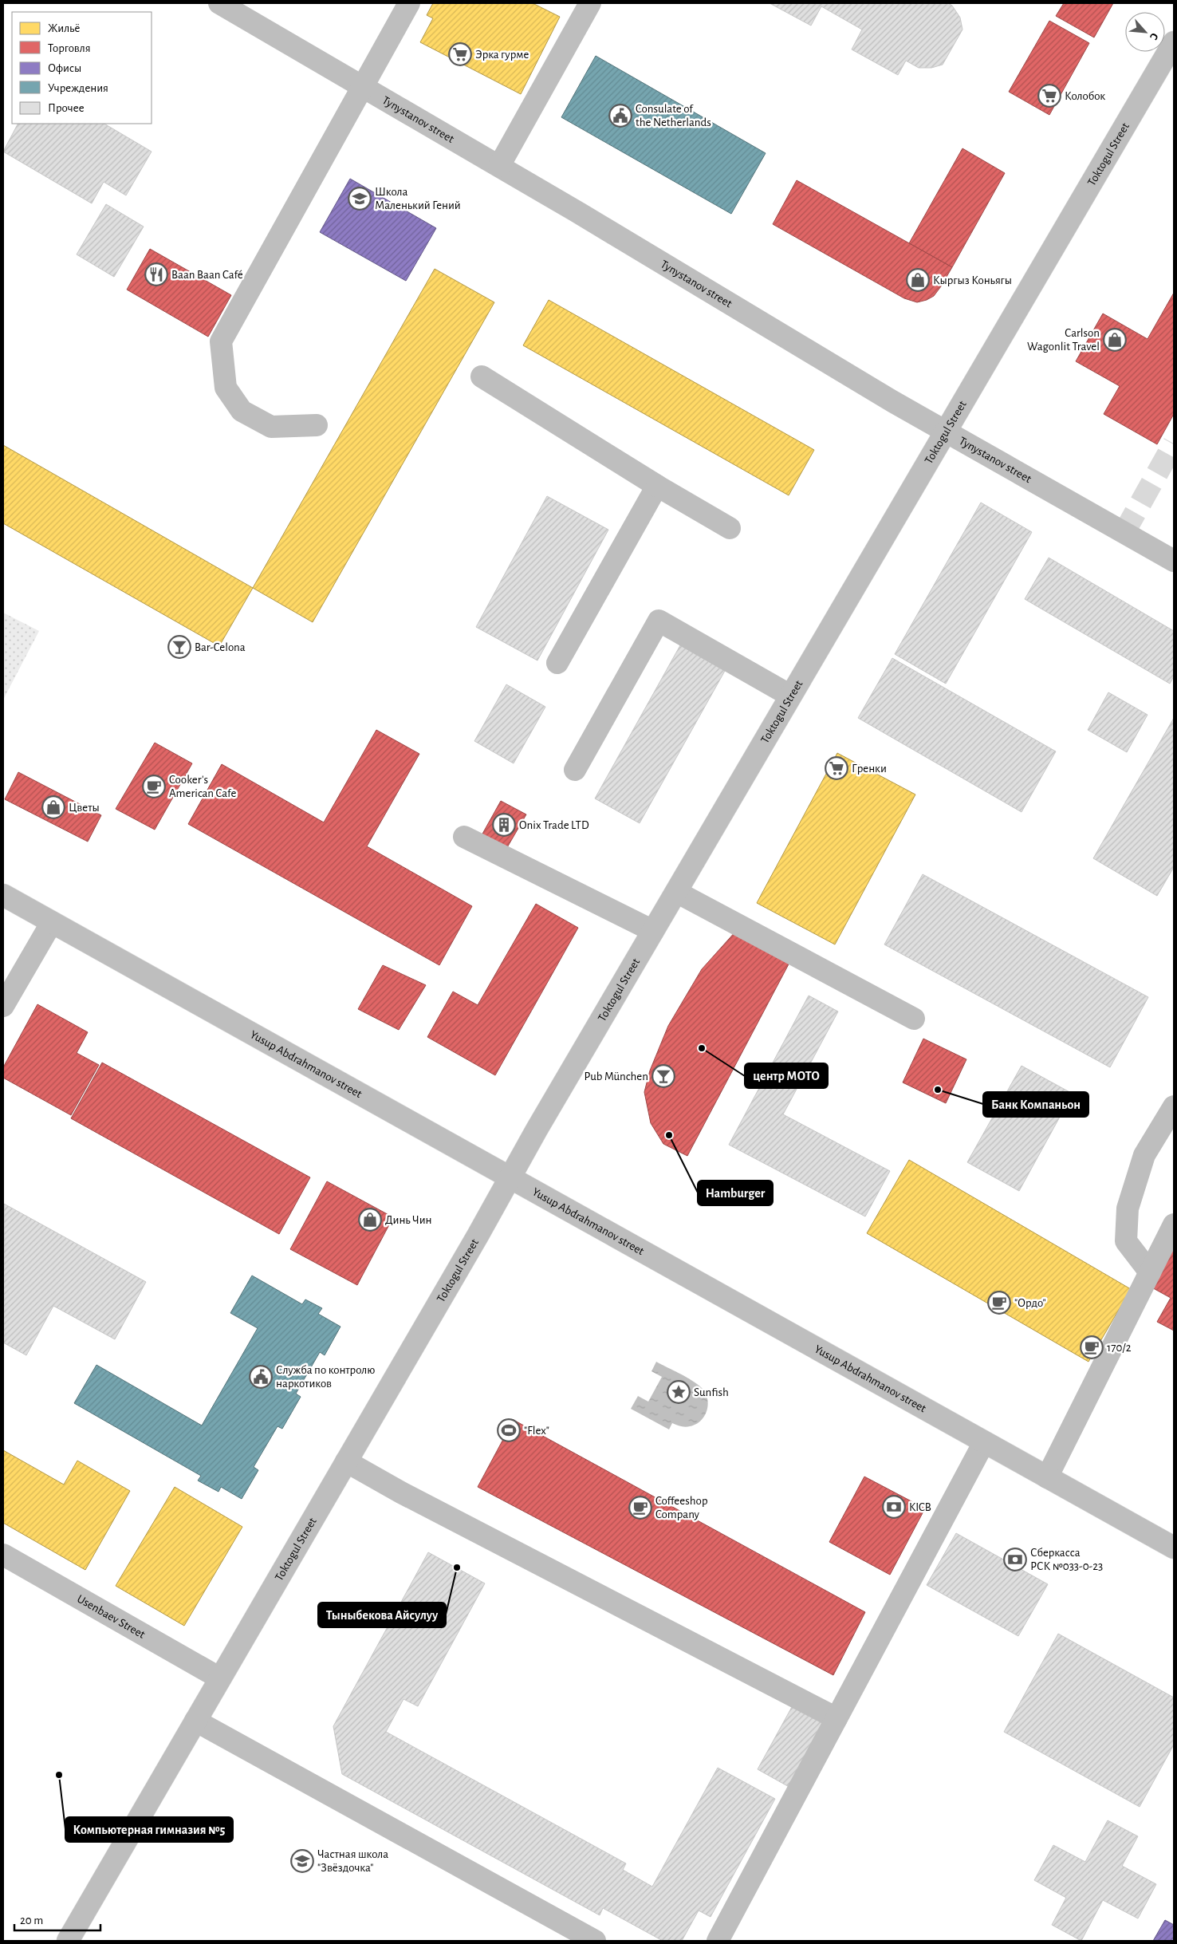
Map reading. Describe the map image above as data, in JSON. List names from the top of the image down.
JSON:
{
  "streets": {
    "main road": [
      "Tynystanov street",
      "Toktogul Street",
      "Yusup Abdrahmanov street",
      "Usenbaev Street"
    ]
  },
  "crossings": [
    ["Tynystanov street", "Toktogul Street"],
    ["Toktogul Street", "Yusup Abdrahmanov street"],
    ["Toktogul Street", "Usenbaev Street"]
  ],
  "places": {
    "supermarket": ["Эрка гурме", "Колобок", "Гренки"],
    "public building": ["Consulate of the Netherlands", "Служба по контролю наркотиков"],
    "school or university": ["Школа Маленький Гений", "Частная школа \"Звёздочка\""],
    "restaurant": ["Baan Baan Café"],
    "shop": [
      "Кыргыз Коньягы",
      "Carlson Wagonlit Travel",
      "Цветы",
      "Динь Чин"
    ],
    "bar": ["Bar-Celona", "Pub München"],
    "cafe": [
      "Cooker's American Cafe",
      "\"Ордо\"",
      "170/2",
      "Coffeeshop Company"
    ],
    "building": ["Onix Trade LTD"],
    "other": [
      "центр МОТО",
      "Банк Компаньон",
      "Hamburger",
      "Тыныбекова Айсулуу",
      "Компьютерная гимназия №5"
    ],
    "place": ["Sunfish"],
    "sports": ["\"Flex\""],
    "bank": ["KICB", "Сберкасса РСК №033-0-23"]
  },
  "legend": [
    "Жильё",
    "Торговля",
    "Офисы",
    "Учреждения",
    "Прочее"
  ],
  "scale_bar": "20 m",
  "north": "bottom right"
}
